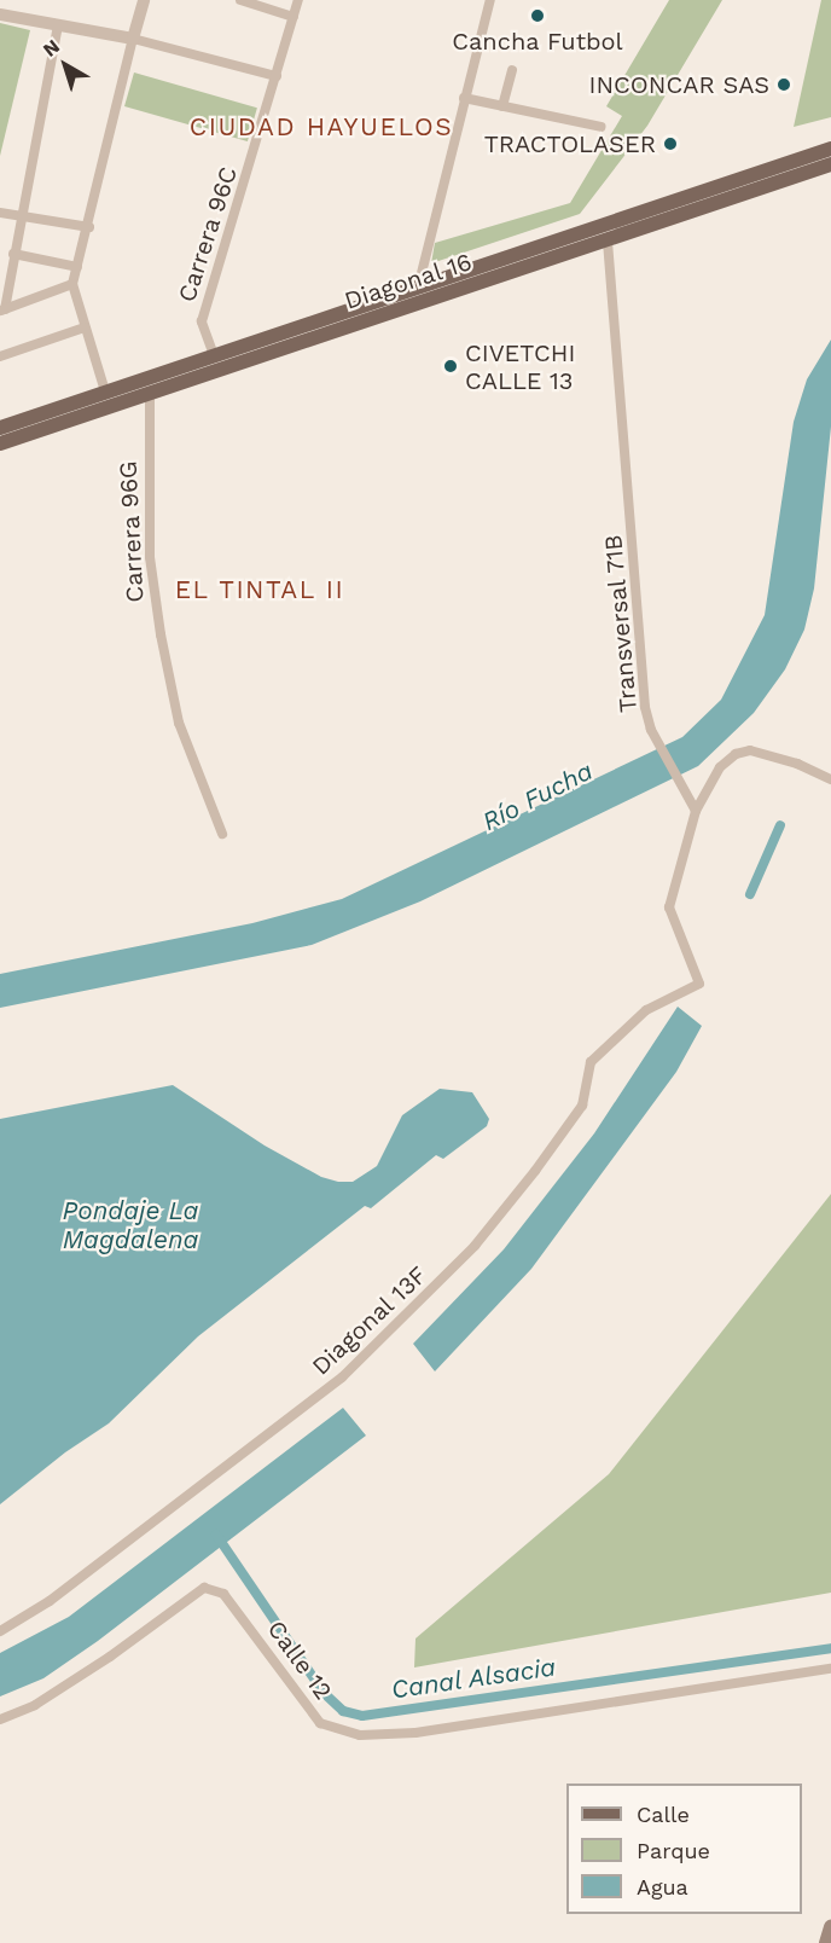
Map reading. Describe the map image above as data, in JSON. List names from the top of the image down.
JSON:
{
  "streets": {
    "main road": ["Diagonal 16"],
    "street": [
      "Carrera 96C",
      "Carrera 96G",
      "Transversal 71B",
      "Diagonal 13F",
      "Calle 12"
    ]
  },
  "crossings": [
    ["Carrera 96C", "Diagonal 16"],
    ["Diagonal 16", "Carrera 96G"],
    ["Diagonal 16", "Transversal 71B"],
    ["Transversal 71B", "Diagonal 13F"]
  ],
  "districts": ["CIUDAD HAYUELOS", "EL TINTAL II"],
  "water": ["Río Fucha", "Pondaje La Magdalena", "Canal Alsacia"],
  "places": [
    "Cancha Futbol",
    "INCONCAR SAS",
    "TRACTOLASER",
    "CIVETCHI CALLE 13"
  ],
  "legend": ["Calle", "Parque", "Agua"],
  "north": "top left"
}
